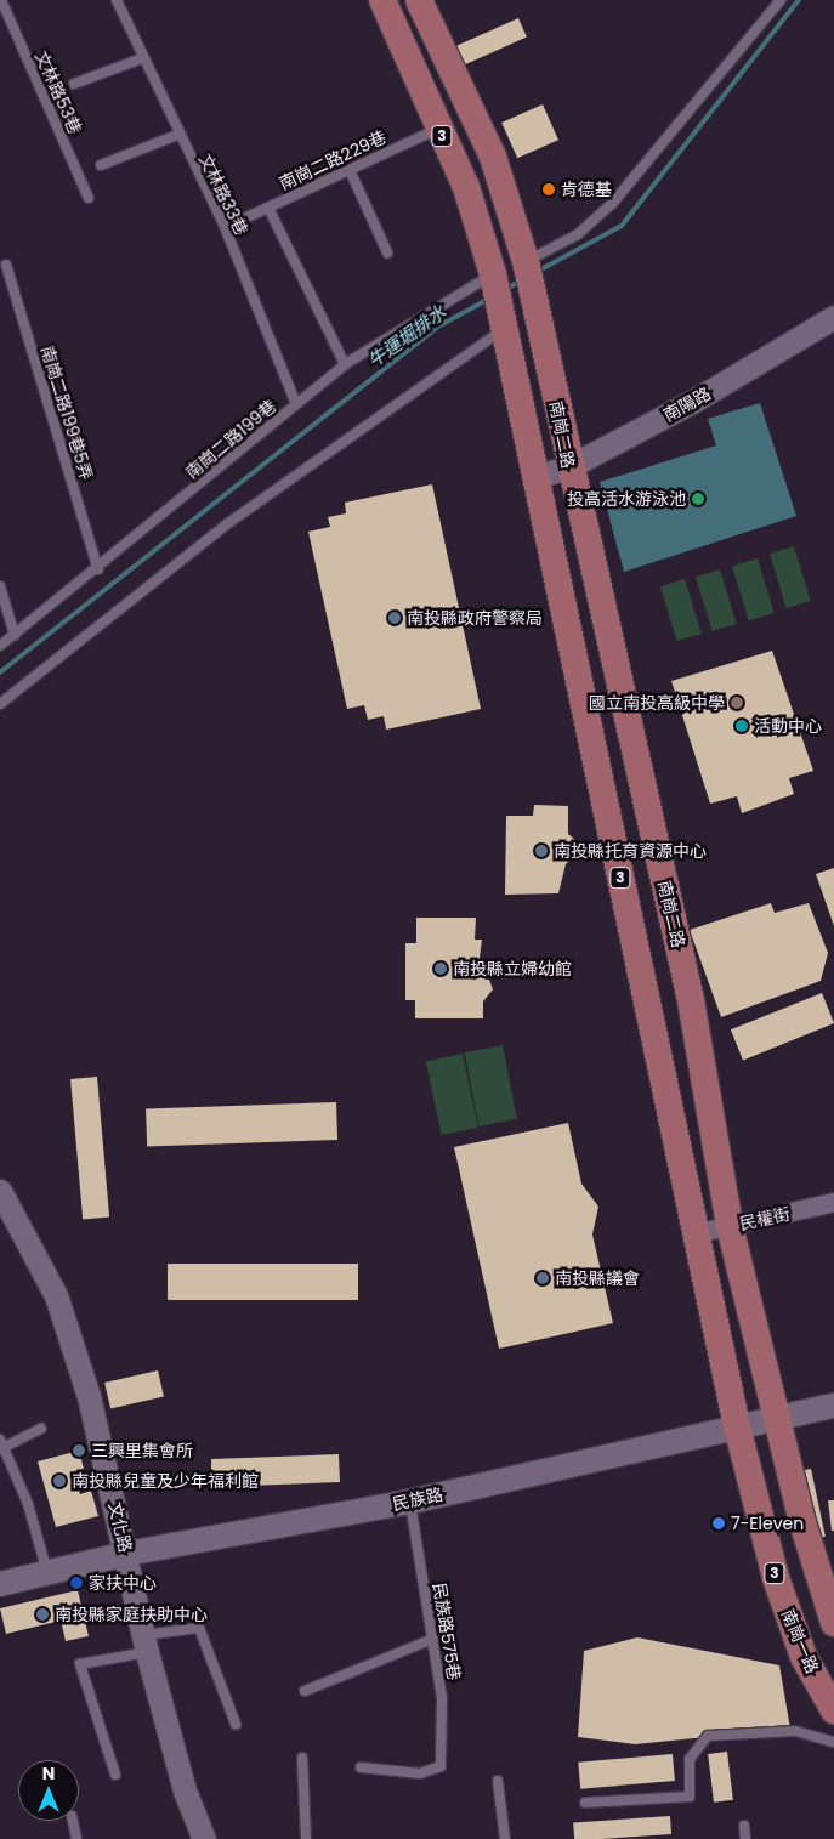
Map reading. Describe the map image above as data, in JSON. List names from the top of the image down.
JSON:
{
  "streets": {
    "main road": [
      "3",
      "南崗二路",
      "民族路",
      "南崗一路"
    ],
    "street": ["南陽路", "民權街", "文化路"],
    "lane": [
      "文林路53巷",
      "南崗二路229巷",
      "文林路33巷",
      "南崗二路199巷5弄",
      "南崗二路199巷",
      "民族路575巷"
    ]
  },
  "crossings": [
    ["3", "南崗二路229巷"],
    ["3", "南陽路"],
    ["3", "南崗二路"],
    ["3", "南崗二路199巷"],
    ["3", "民權街"],
    ["3", "民族路"],
    ["3", "南崗一路"],
    ["文林路33巷", "南崗二路199巷"],
    ["南陽路", "南崗二路"],
    ["南崗二路199巷5弄", "南崗二路199巷"],
    ["南崗二路", "民權街"],
    ["南崗二路", "民族路"],
    ["民族路", "文化路"],
    ["民族路", "民族路575巷"],
    ["民族路", "南崗一路"]
  ],
  "water": ["牛運堀排水"],
  "places": [
    "肯德基",
    "投高活水游泳池",
    "南投縣政府警察局",
    "國立南投高級中學",
    "活動中心",
    "南投縣托育資源中心",
    "南投縣立婦幼館",
    "南投縣議會",
    "三興里集會所",
    "南投縣兒童及少年福利館",
    "7-Eleven",
    "家扶中心",
    "南投縣家庭扶助中心"
  ],
  "north": "top"
}
